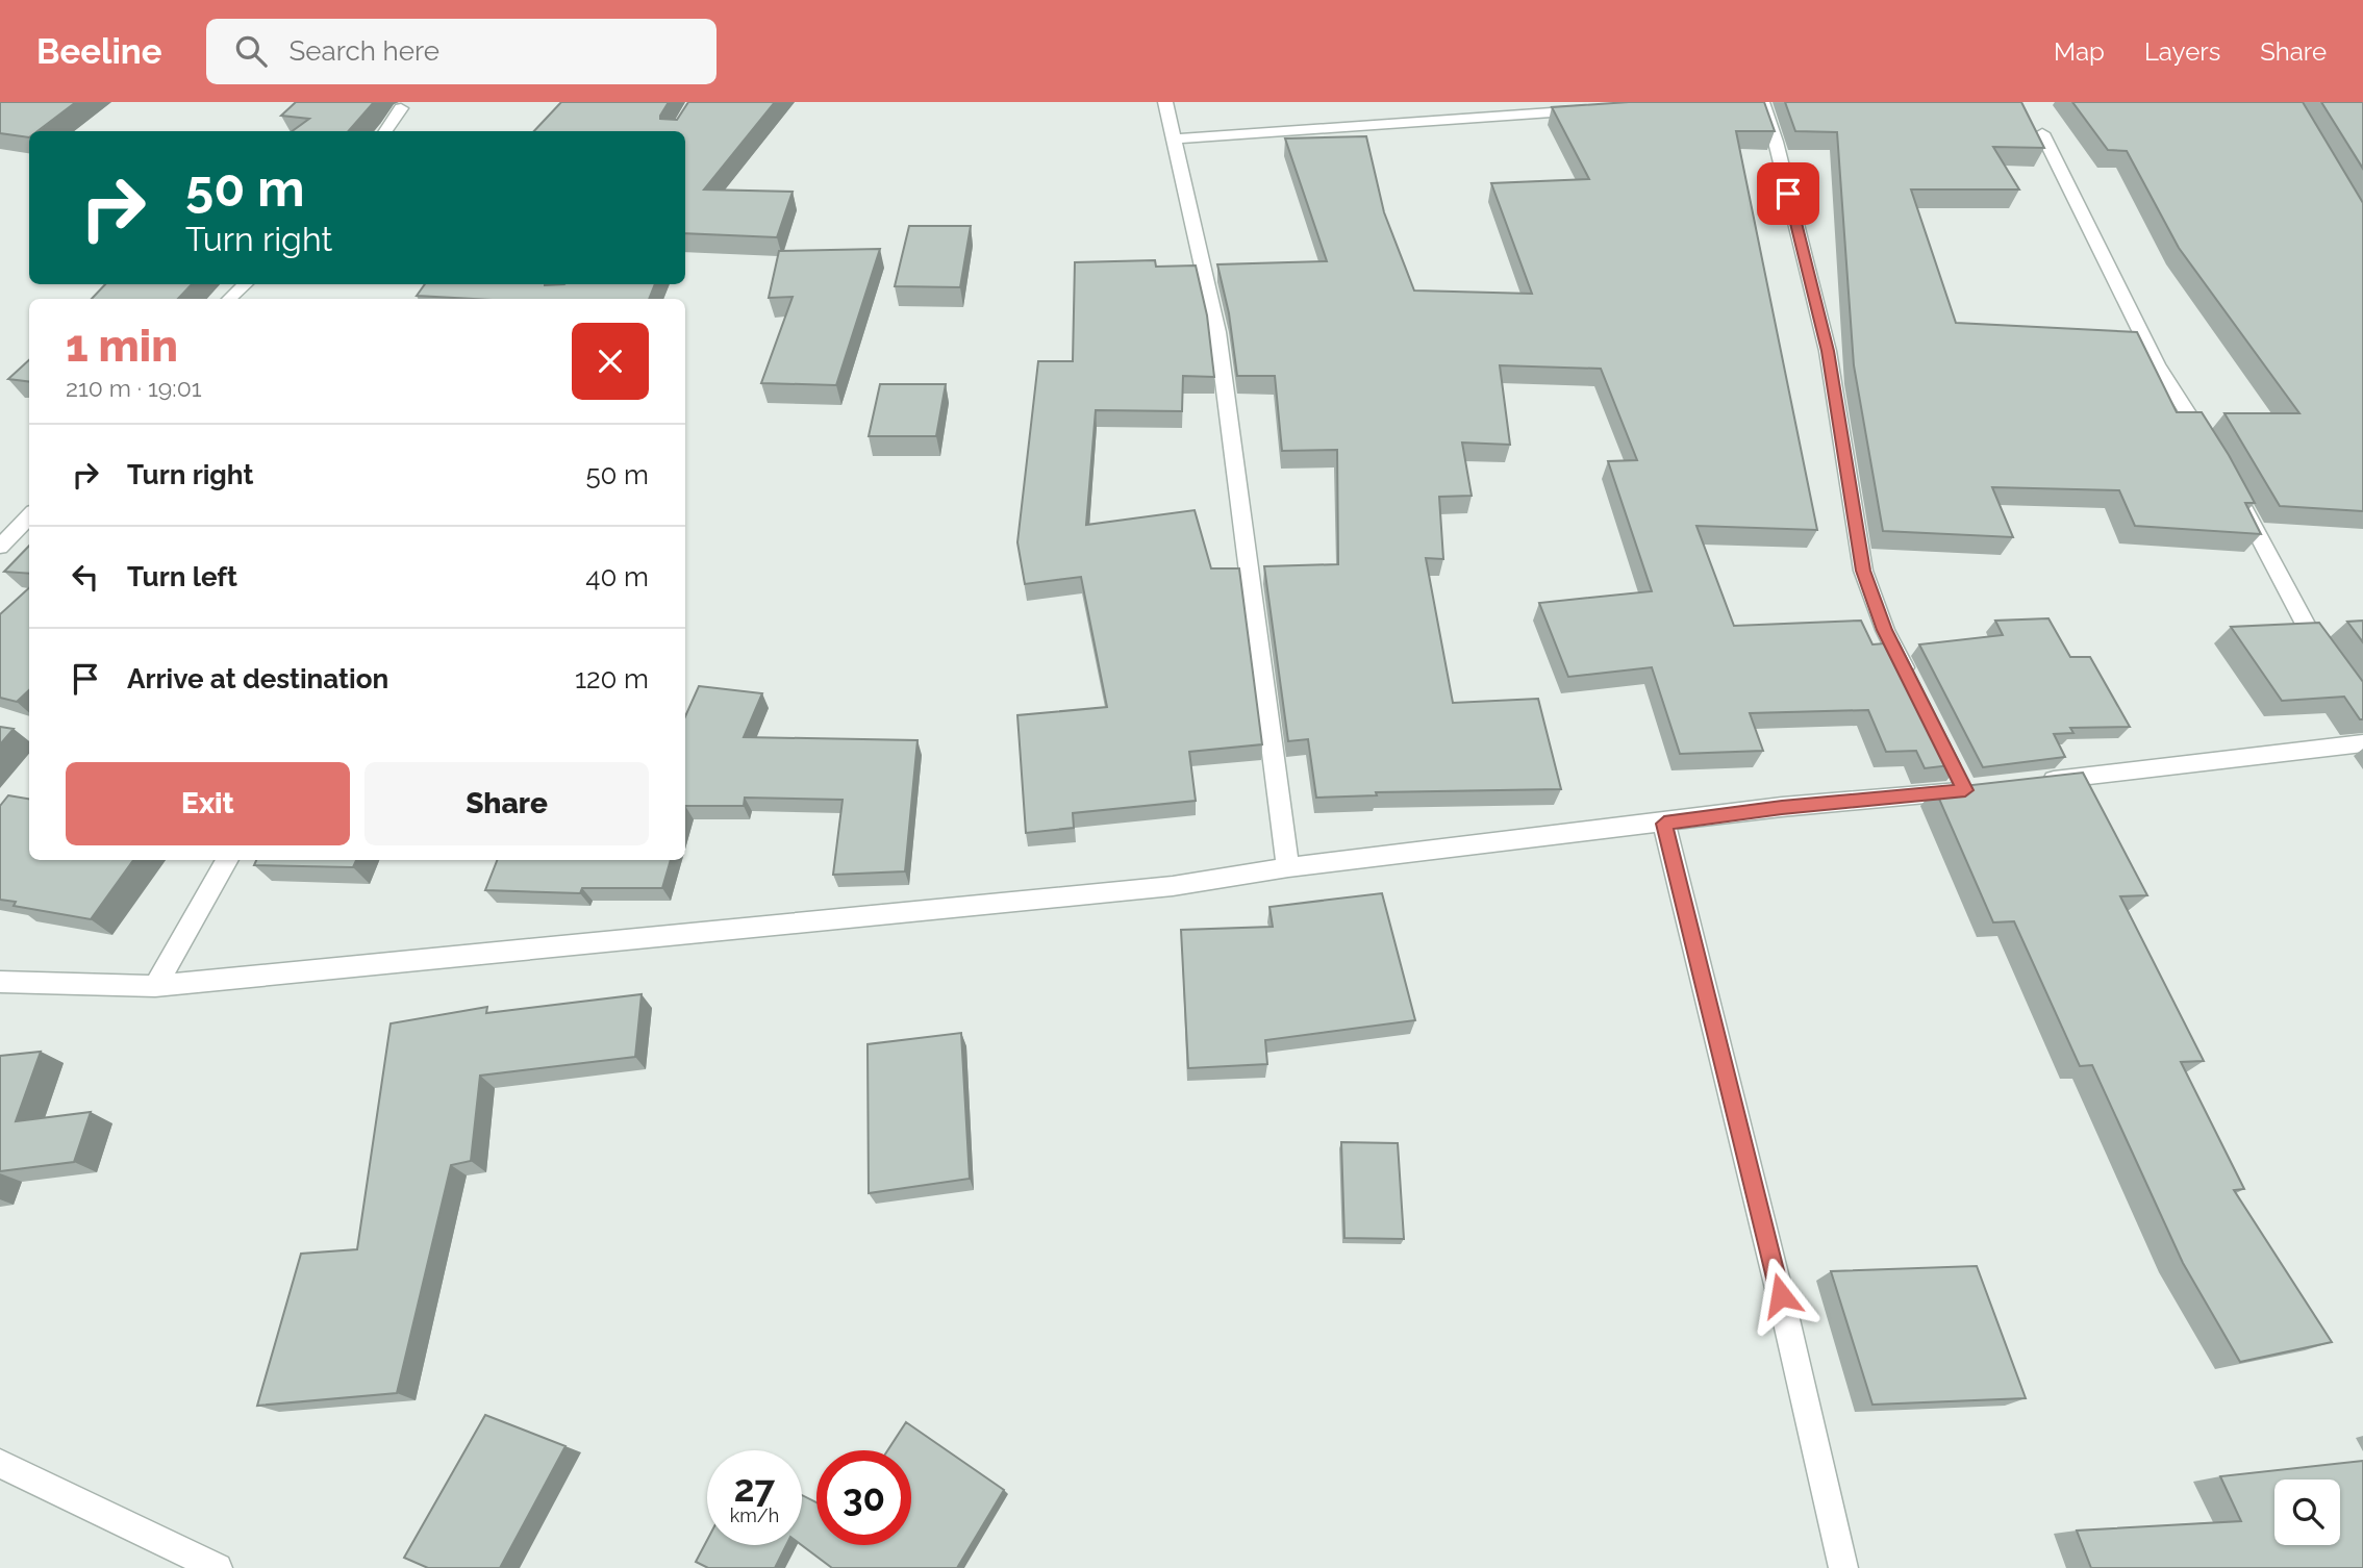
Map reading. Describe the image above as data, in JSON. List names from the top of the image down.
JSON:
{
  "page": {
    "header": "Beeline",
    "search": "Search here",
    "nav": ["Map", "Layers", "Share"],
    "turn": ["50 m", "Turn right"],
    "heading": ["1 min", "210 m · 19:01"],
    "list": [
      {
        "name": "Turn right",
        "value": "50 m"
      },
      {
        "name": "Turn left",
        "value": "40 m"
      },
      {
        "name": "Arrive at destination",
        "value": "120 m"
      }
    ],
    "buttons": ["Exit", "Share"],
    "speed": "27 km/h",
    "limit": "30"
  }
}
